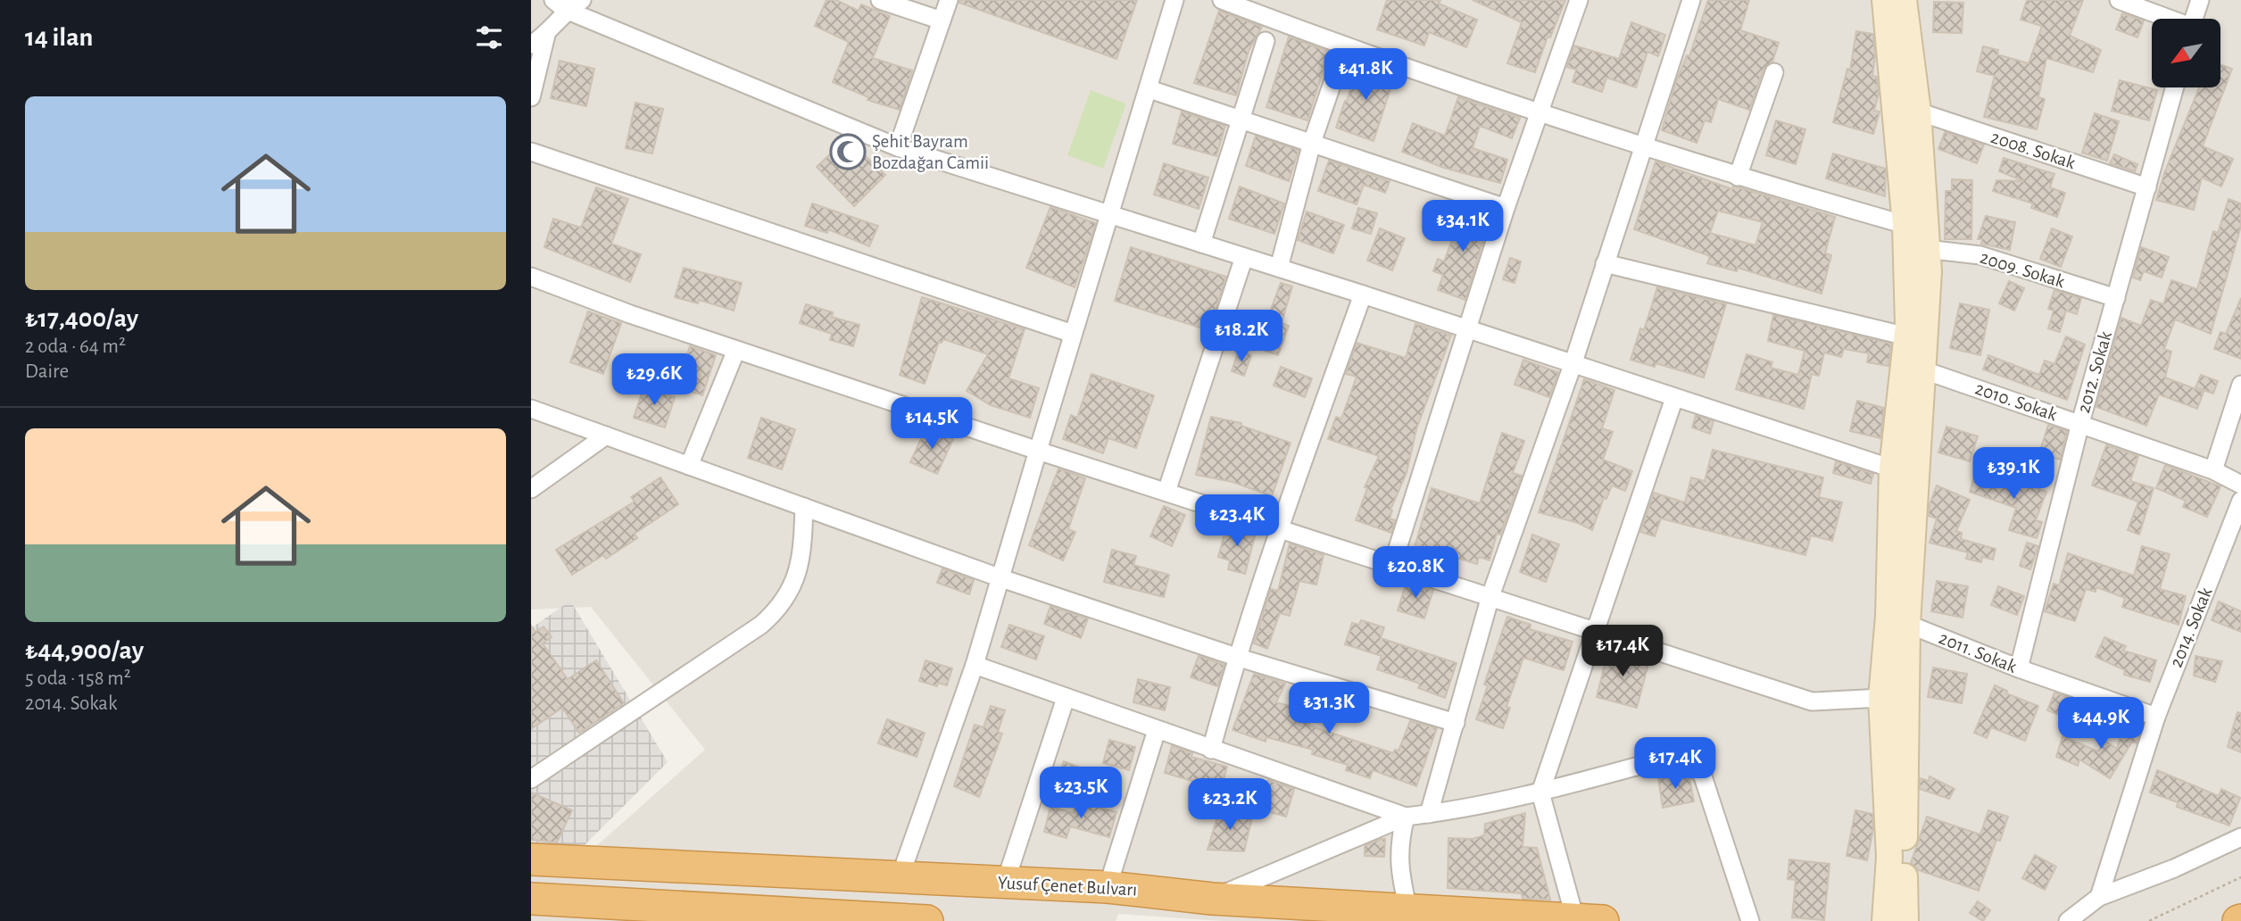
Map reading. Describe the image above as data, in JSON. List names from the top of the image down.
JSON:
{
  "streets": {
    "highway": ["Yusuf Çenet Bulvarı"],
    "street": [
      "2008. Sokak",
      "2009. Sokak",
      "2012. Sokak",
      "2010. Sokak",
      "2014. Sokak",
      "2011. Sokak"
    ]
  },
  "crossings": [
    ["2008. Sokak", "2012. Sokak"],
    ["2009. Sokak", "2012. Sokak"],
    ["2012. Sokak", "2010. Sokak"],
    ["2012. Sokak", "2011. Sokak"],
    ["2014. Sokak", "2011. Sokak"]
  ],
  "places": {
    "mosque": ["Şehit Bayram Bozdağan Camii"]
  },
  "north": "bottom left",
  "page": {
    "heading": "14 ilan",
    "price": [
      "₺41.8K",
      "₺34.1K",
      "₺18.2K",
      "₺29.6K",
      "₺14.5K",
      "₺39.1K",
      "₺23.4K",
      "₺20.8K",
      "₺17.4K",
      "₺31.3K",
      "₺44.9K",
      "₺17.4K",
      "₺23.5K",
      "₺23.2K"
    ],
    "list": [
      {
        "name": "₺17,400/ay",
        "note": "2 oda · 64 m² · Daire"
      },
      {
        "name": "₺44,900/ay",
        "note": "5 oda · 158 m² · 2014. Sokak"
      }
    ]
  }
}
